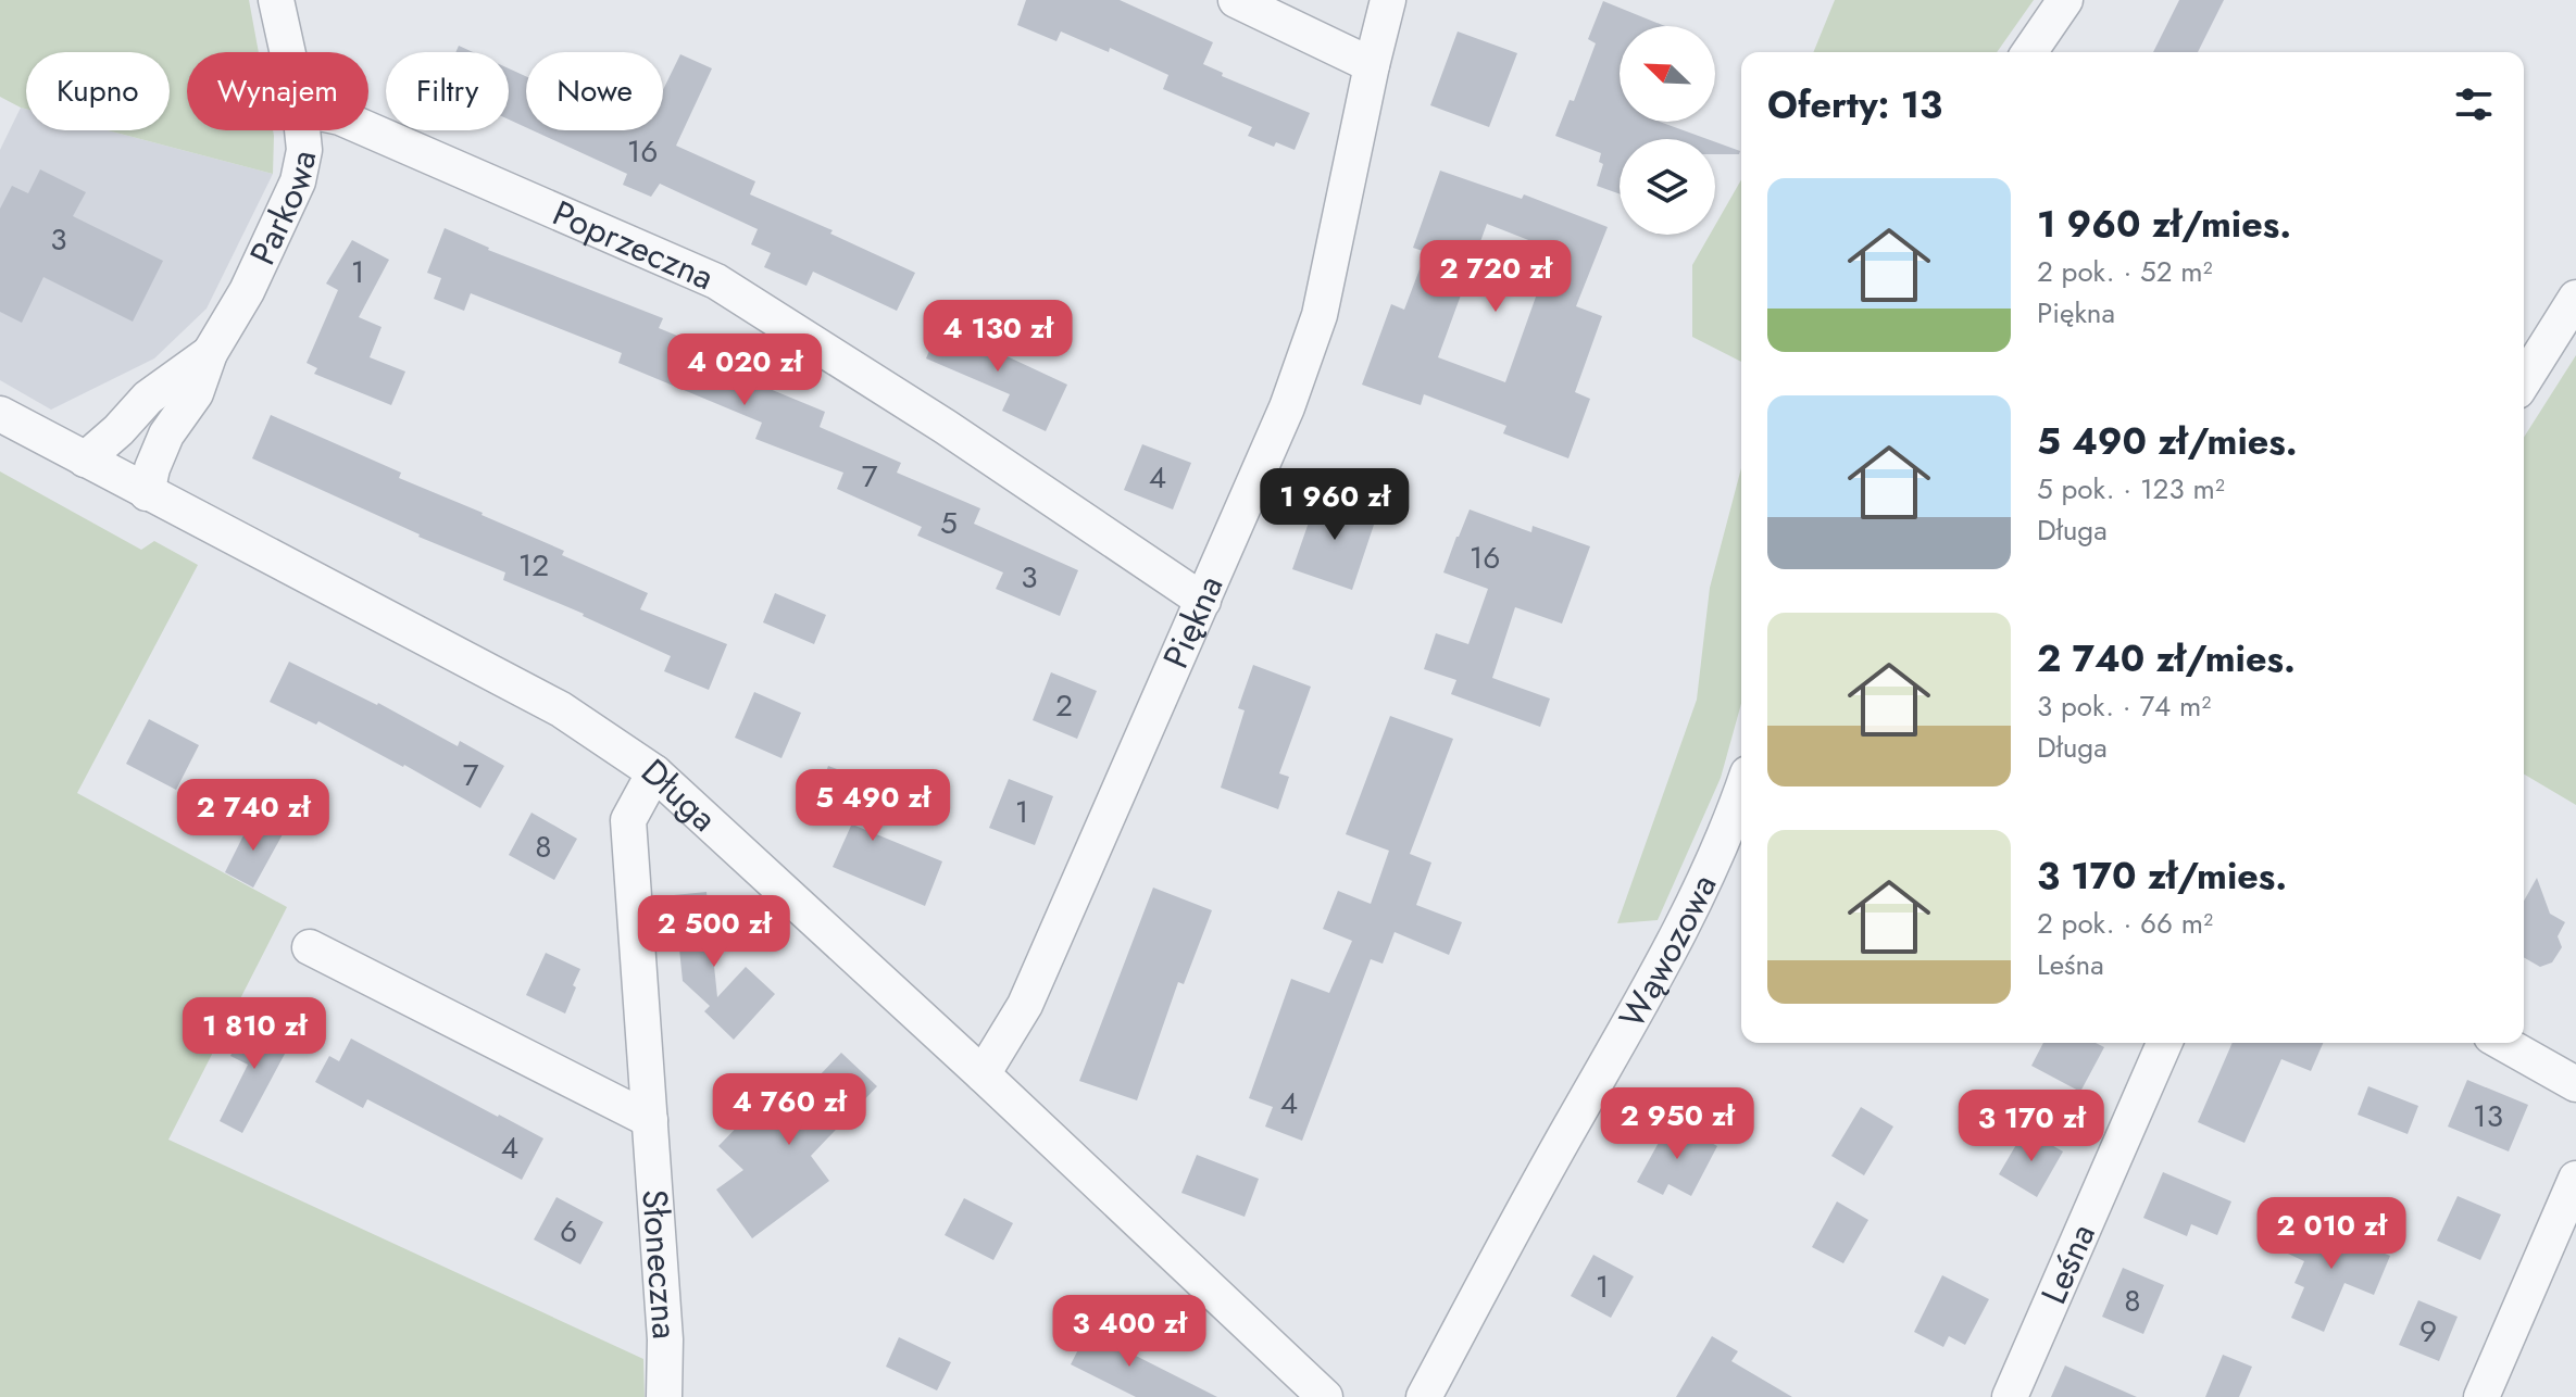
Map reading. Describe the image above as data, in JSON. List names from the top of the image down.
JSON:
{
  "streets": {
    "street": [
      "Parkowa",
      "Poprzeczna",
      "Piękna",
      "Długa",
      "Wąwozowa",
      "Słoneczna",
      "Leśna"
    ]
  },
  "crossings": [
    ["Parkowa", "Długa"],
    ["Poprzeczna", "Piękna"],
    ["Piękna", "Długa"],
    ["Długa", "Słoneczna"]
  ],
  "house_numbers": [
    "16",
    "3",
    "1",
    "7",
    "4",
    "5",
    "16",
    "12",
    "3",
    "2",
    "7",
    "1",
    "8",
    "4",
    "13",
    "4",
    "6",
    "1",
    "8",
    "9"
  ],
  "north": "top left",
  "page": {
    "chip": [
      "Kupno",
      "Wynajem",
      "Filtry",
      "Nowe"
    ],
    "heading": "Oferty: 13",
    "list": [
      {
        "name": "1 960 zł/mies.",
        "note": "2 pok. · 52 m² · Piękna"
      },
      {
        "name": "5 490 zł/mies.",
        "note": "5 pok. · 123 m² · Długa"
      },
      {
        "name": "2 740 zł/mies.",
        "note": "3 pok. · 74 m² · Długa"
      },
      {
        "name": "3 170 zł/mies.",
        "note": "2 pok. · 66 m² · Leśna"
      }
    ],
    "price": [
      "2 720 zł",
      "4 130 zł",
      "4 020 zł",
      "1 960 zł",
      "5 490 zł",
      "2 740 zł",
      "2 500 zł",
      "1 810 zł",
      "4 760 zł",
      "2 950 zł",
      "3 170 zł",
      "2 010 zł",
      "3 400 zł"
    ]
  }
}
